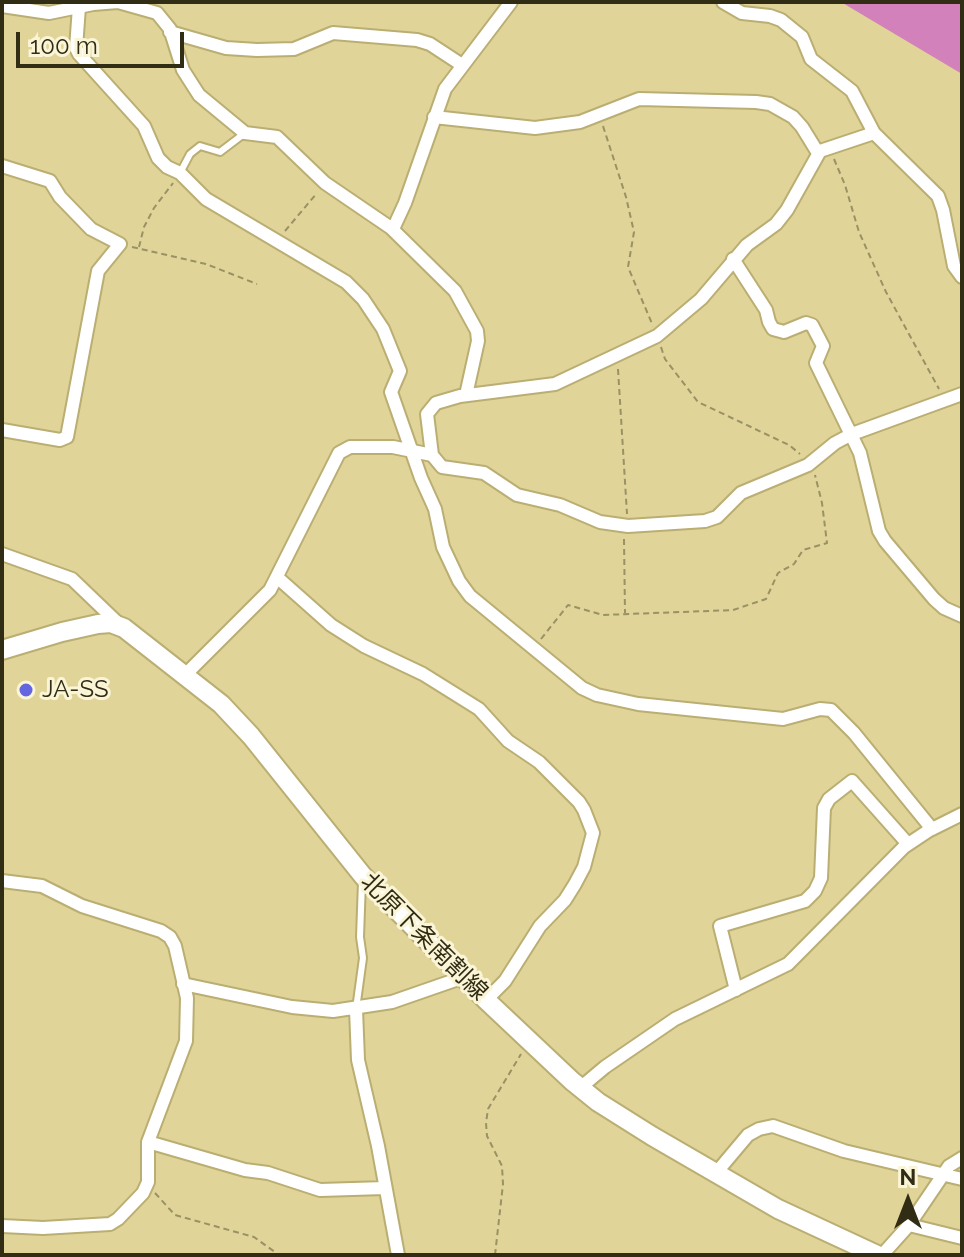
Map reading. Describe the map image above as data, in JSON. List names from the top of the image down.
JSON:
{
  "streets": {
    "main road": ["北原下条南割線"]
  },
  "places": ["JA-SS"],
  "scale_bar": "100 m",
  "north": "top"
}
